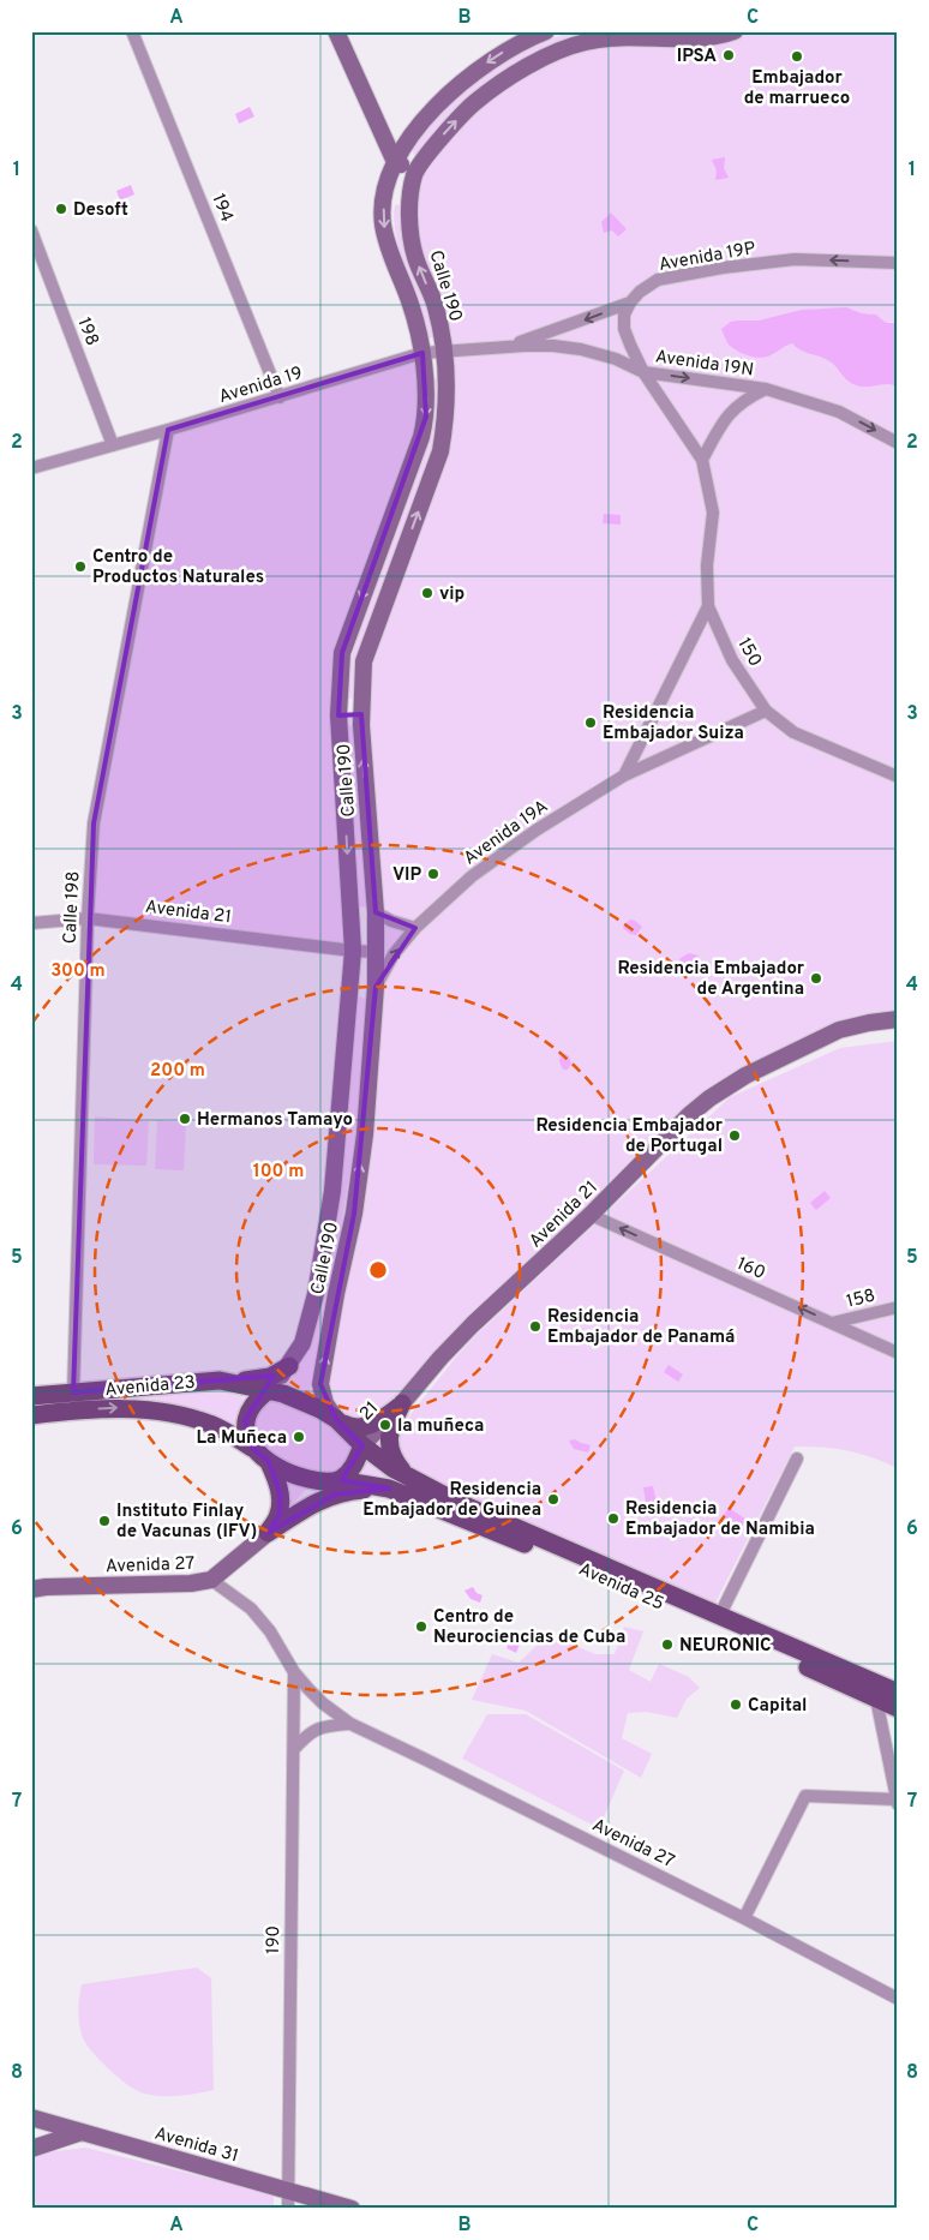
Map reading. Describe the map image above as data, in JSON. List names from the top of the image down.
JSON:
{
  "streets": {
    "main road": [
      "Calle 190",
      "Avenida 21",
      "Avenida 23",
      "21",
      "Avenida 27",
      "Avenida 25",
      "Avenida 31"
    ],
    "street": [
      "194",
      "Avenida 19P",
      "198",
      "Avenida 19N",
      "Avenida 19",
      "150",
      "Avenida 19A",
      "Calle 198",
      "160",
      "158",
      "190"
    ]
  },
  "crossings": [
    ["194", "Avenida 19"],
    ["Avenida 19P", "Avenida 19N"],
    ["Avenida 19P", "Avenida 19"],
    ["Avenida 19P", "150"],
    ["Calle 190", "Avenida 19"],
    ["Calle 190", "Avenida 19A"],
    ["Calle 190", "Avenida 21"],
    ["Calle 190", "Avenida 23"],
    ["Calle 190", "21"],
    ["Calle 190", "Avenida 25"],
    ["198", "Avenida 19"],
    ["Avenida 19N", "Avenida 19"],
    ["Avenida 19N", "150"],
    ["Avenida 19", "Calle 198"],
    ["150", "Avenida 19A"],
    ["Calle 198", "Avenida 21"],
    ["Calle 198", "Avenida 23"],
    ["Avenida 21", "160"],
    ["Avenida 21", "21"],
    ["160", "158"],
    ["Avenida 23", "21"],
    ["Avenida 23", "Avenida 25"],
    ["21", "Avenida 25"],
    ["Avenida 27", "190"],
    ["190", "Avenida 31"]
  ],
  "one_way": ["Avenida 19P", "Avenida 19N", "160"],
  "places": [
    "IPSA",
    "Embajador de marrueco",
    "Desoft",
    "Centro de Productos Naturales",
    "vip",
    "Residencia Embajador Suiza",
    "VIP",
    "Residencia Embajador de Argentina",
    "Hermanos Tamayo",
    "Residencia Embajador de Portugal",
    "Residencia Embajador de Panamá",
    "la muñeca",
    "La Muñeca",
    "Residencia Embajador de Guinea",
    "Residencia Embajador de Namibia",
    "Instituto Finlay de Vacunas (IFV)",
    "Centro de Neurociencias de Cuba",
    "NEURONIC",
    "Capital"
  ],
  "grid": {
    "columns": ["A", "B", "C"],
    "rows": [
      "1",
      "2",
      "3",
      "4",
      "5",
      "6",
      "7",
      "8"
    ]
  },
  "rings": ["300 m", "200 m", "100 m"]
}
